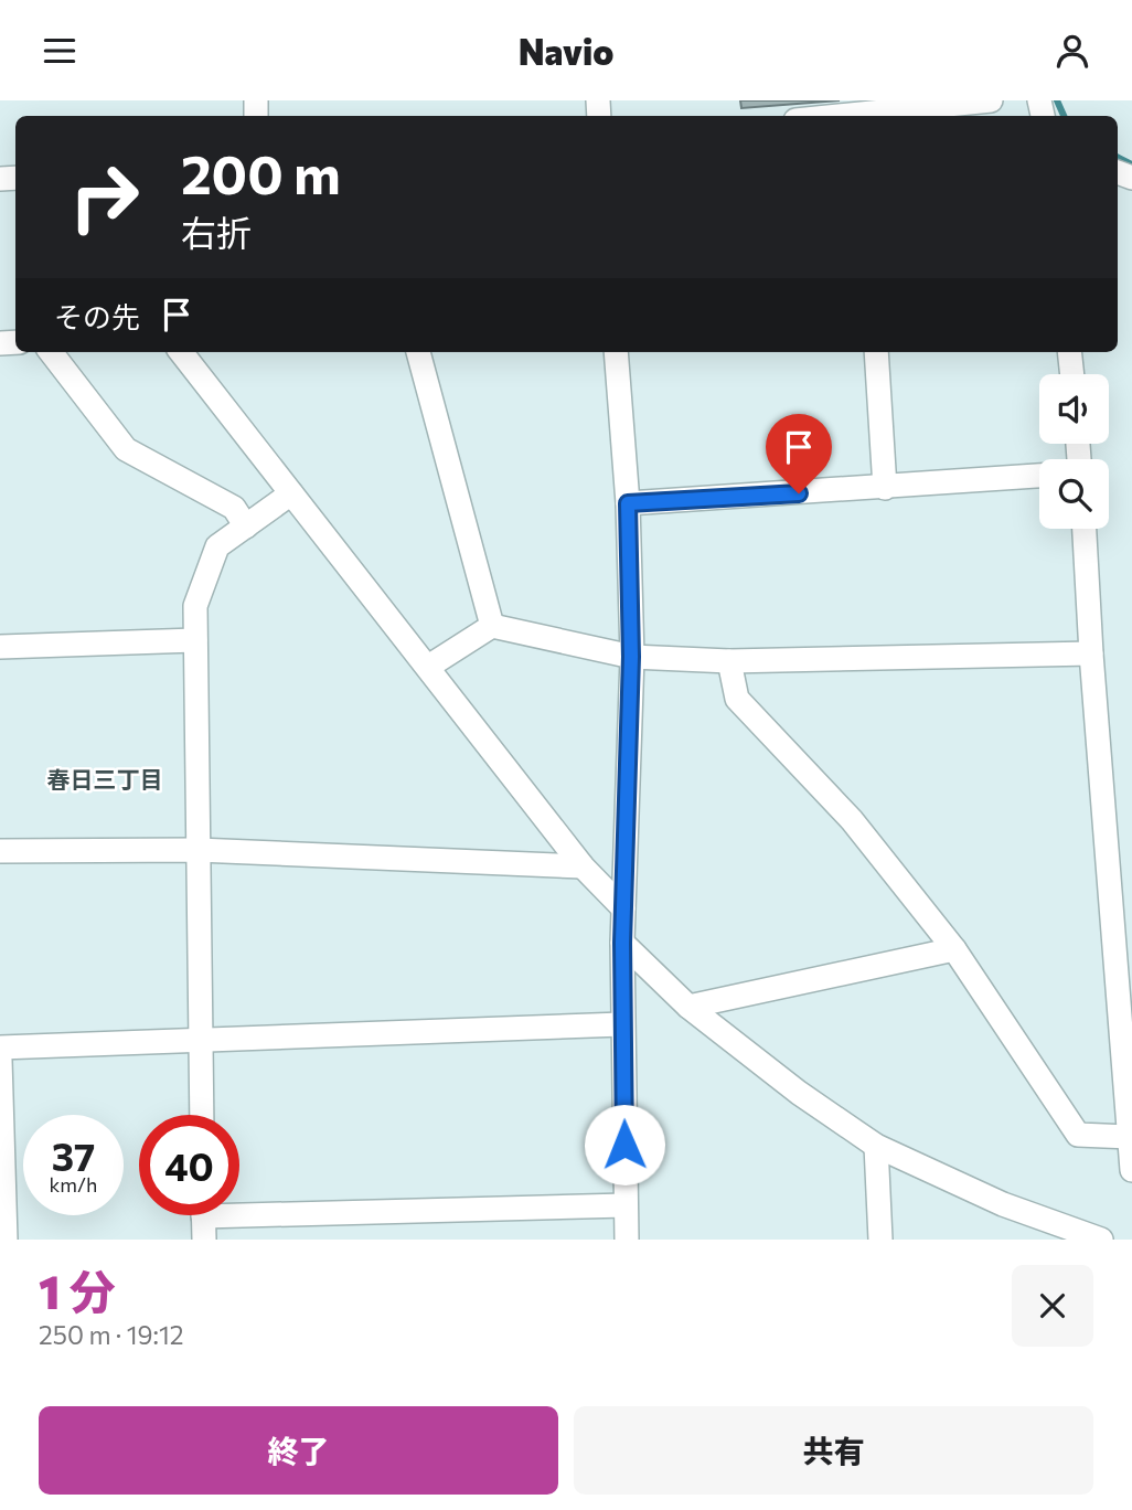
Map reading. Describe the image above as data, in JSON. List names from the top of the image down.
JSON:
{
  "districts": ["春日三丁目"],
  "page": {
    "header": "Navio",
    "turn": ["200 m", "右折"],
    "then": "その先",
    "speed": "37 km/h",
    "limit": "40",
    "heading": ["1 分", "250 m · 19:12"],
    "buttons": ["終了", "共有"]
  }
}
